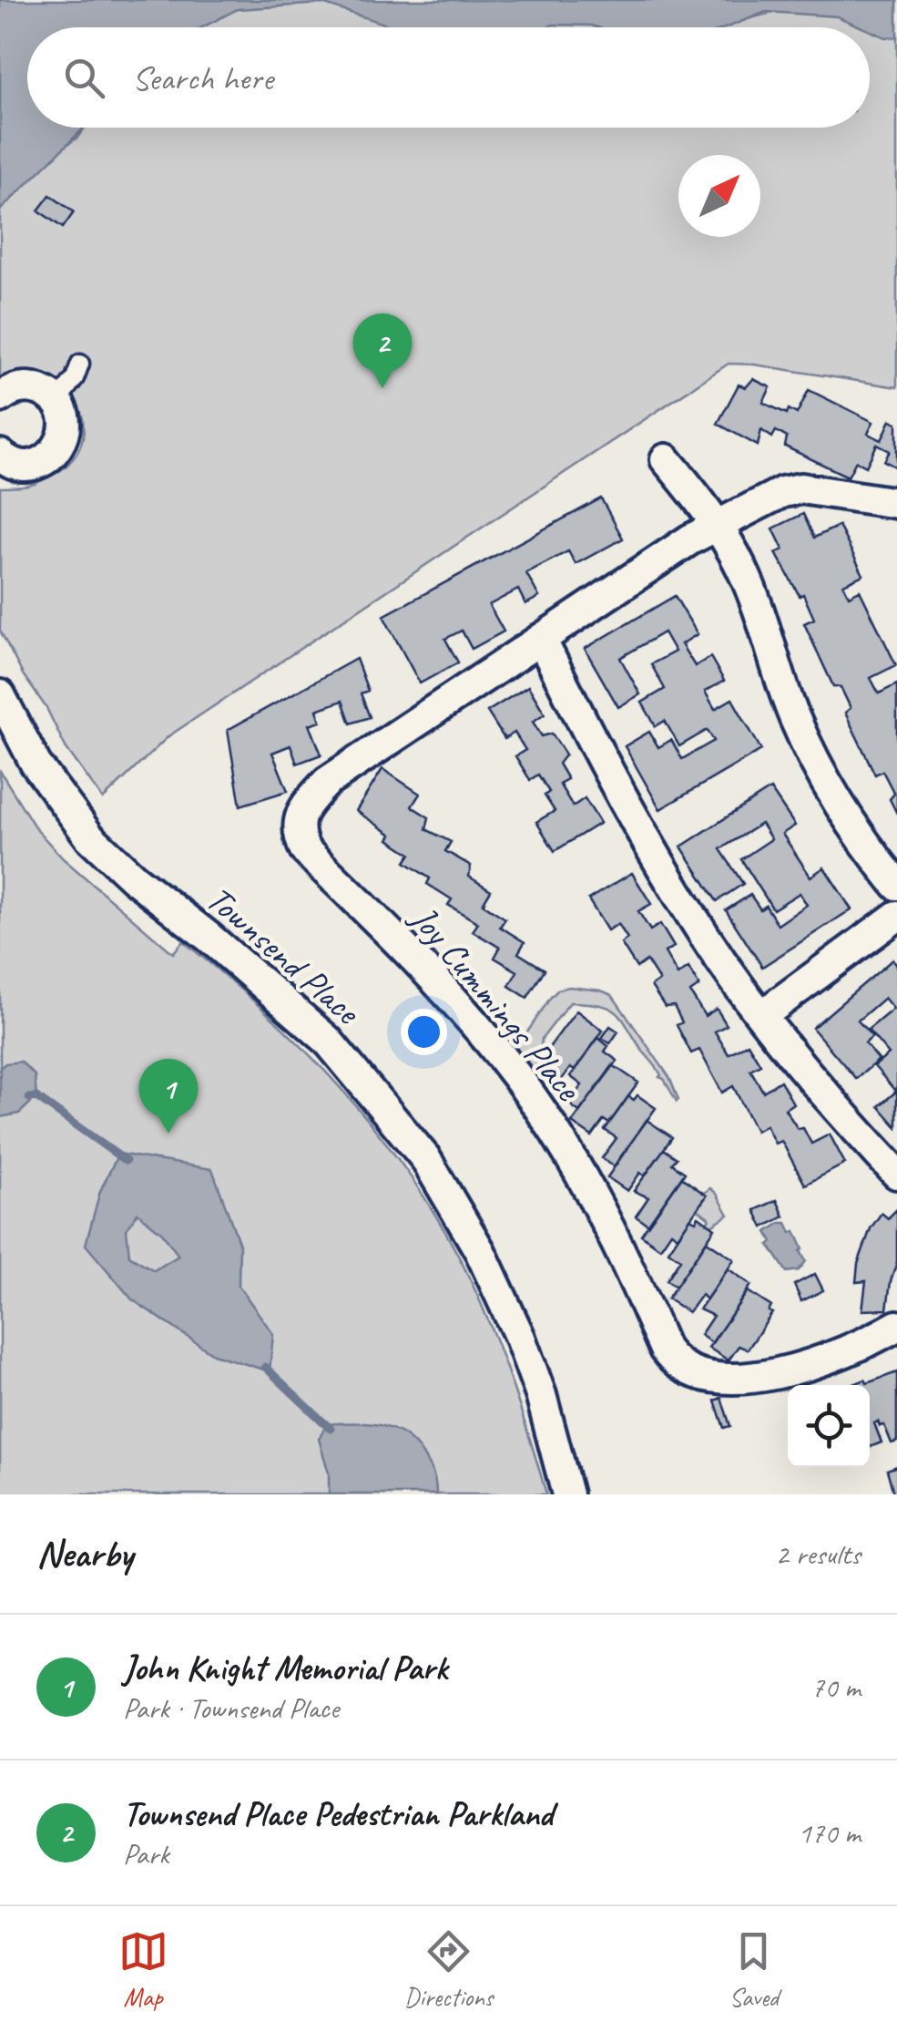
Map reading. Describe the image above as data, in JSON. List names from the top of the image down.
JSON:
{
  "streets": {
    "street": ["Townsend Place", "Joy Cummings Place"]
  },
  "north": "top right",
  "page": {
    "search": "Search here",
    "pins": ["2", "1"],
    "heading": ["Nearby", "2 results"],
    "list": [
      {
        "mark": "1",
        "name": "John Knight Memorial Park",
        "note": "Park · Townsend Place",
        "value": "70 m"
      },
      {
        "mark": "2",
        "name": "Townsend Place Pedestrian Parkland",
        "note": "Park",
        "value": "170 m"
      }
    ],
    "nav": ["Map", "Directions", "Saved"]
  }
}
